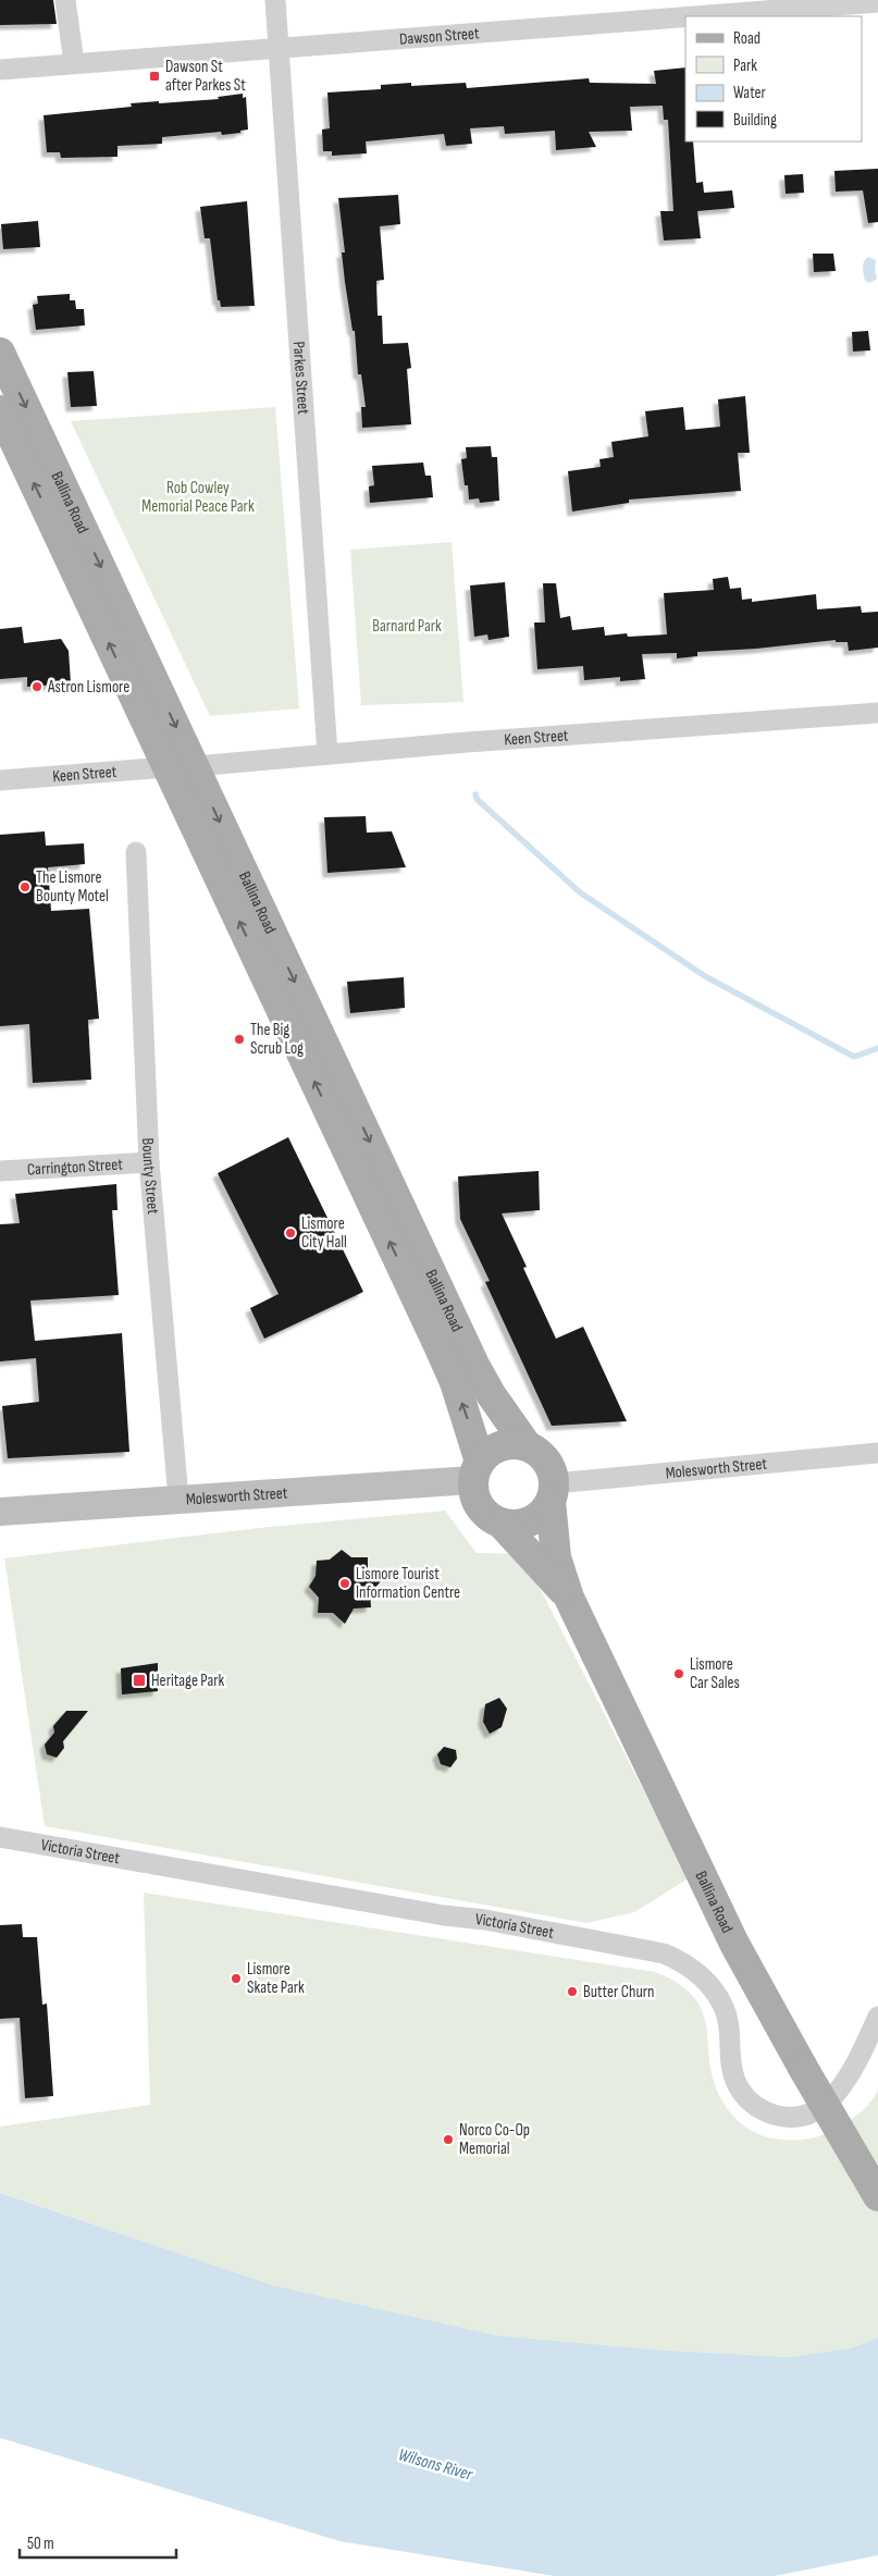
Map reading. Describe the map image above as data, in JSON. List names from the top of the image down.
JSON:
{
  "streets": {
    "main road": ["Ballina Road"],
    "street": [
      "Dawson Street",
      "Parkes Street",
      "Keen Street",
      "Carrington Street",
      "Bounty Street",
      "Molesworth Street",
      "Victoria Street"
    ]
  },
  "crossings": [
    ["Dawson Street", "Parkes Street"],
    ["Parkes Street", "Keen Street"],
    ["Ballina Road", "Keen Street"],
    ["Ballina Road", "Molesworth Street"],
    ["Carrington Street", "Bounty Street"],
    ["Bounty Street", "Molesworth Street"]
  ],
  "water": ["Wilsons River"],
  "parks": ["Rob Cowley Memorial Peace Park", "Barnard Park"],
  "places": {
    "transit": ["Dawson St after Parkes St", "Heritage Park"],
    "other": [
      "Astron Lismore",
      "The Lismore Bounty Motel",
      "The Big Scrub Log",
      "Lismore City Hall",
      "Lismore Tourist Information Centre",
      "Lismore Car Sales",
      "Lismore Skate Park",
      "Butter Churn",
      "Norco Co-Op Memorial"
    ]
  },
  "legend": [
    "Road",
    "Park",
    "Water",
    "Building"
  ],
  "scale_bar": "50 m"
}
